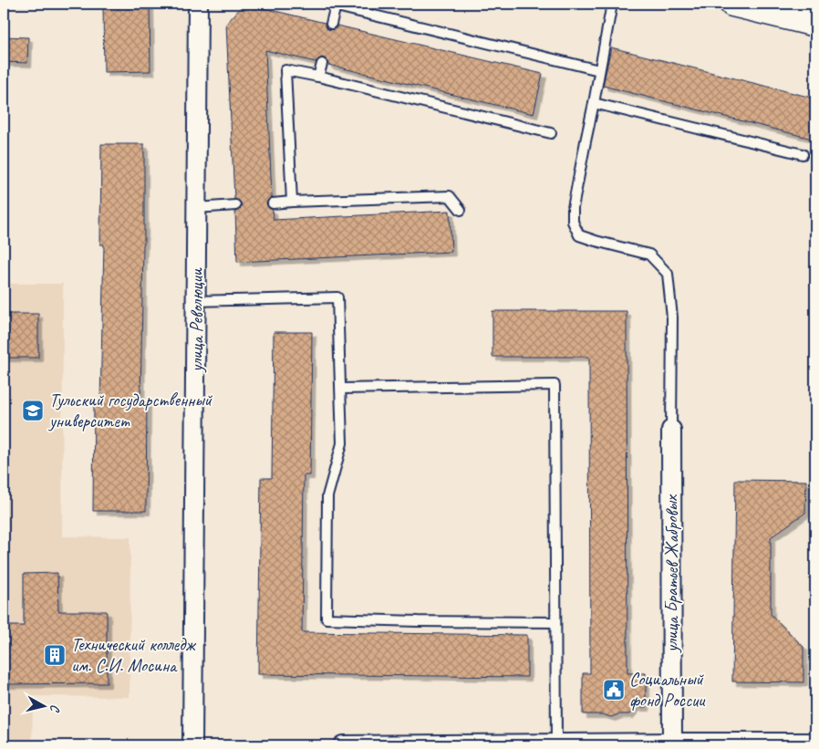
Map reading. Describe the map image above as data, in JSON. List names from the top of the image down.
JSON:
{
  "streets": {
    "street": ["улица Революции", "улица Братьев Жабровых"]
  },
  "places": {
    "school or university": ["Тульский государственный университет"],
    "building": ["Технический колледж им. С.И. Мосина"],
    "public building": ["Социальный фонд России"]
  },
  "north": "right"
}
